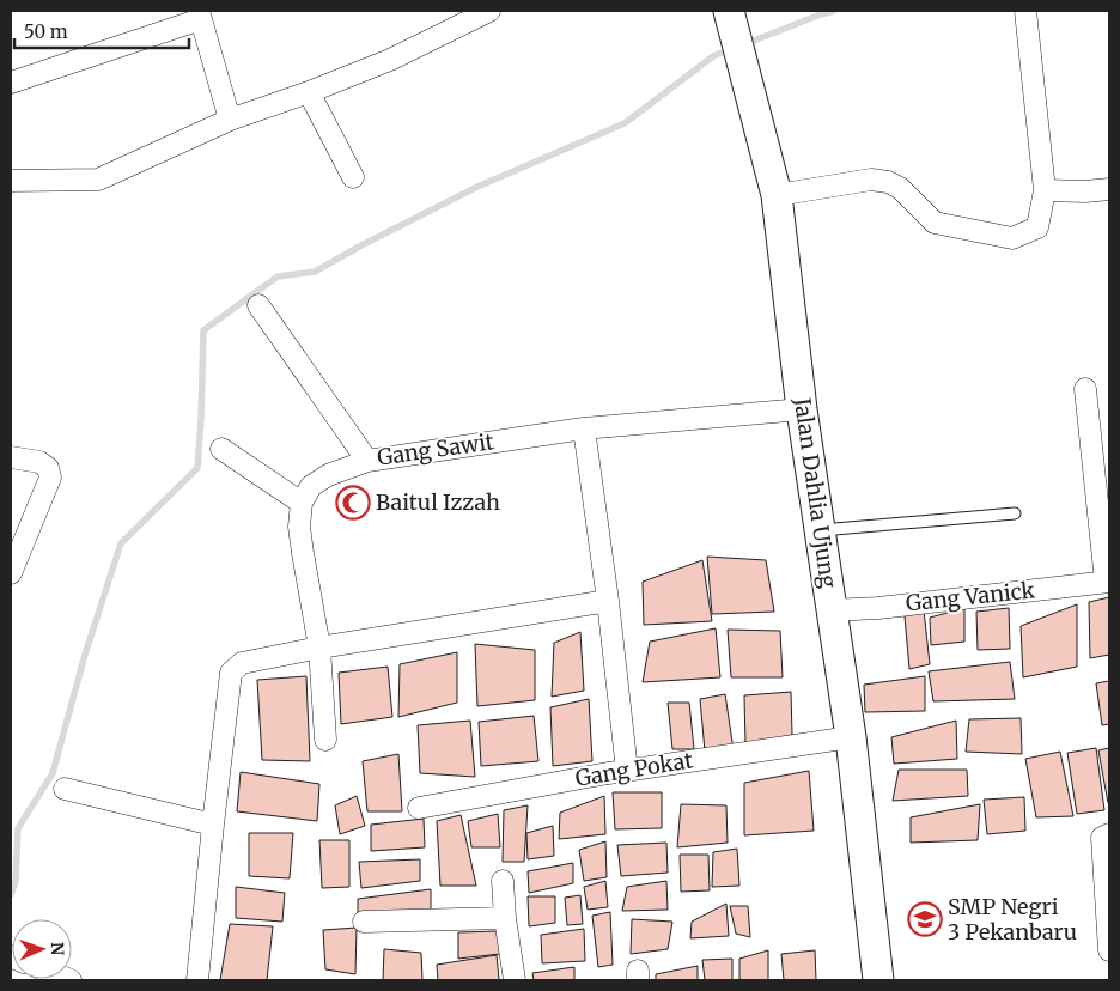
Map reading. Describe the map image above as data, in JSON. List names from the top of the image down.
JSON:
{
  "streets": {
    "main road": ["Jalan Dahlia Ujung"],
    "street": ["Gang Sawit", "Gang Vanick", "Gang Pokat"]
  },
  "crossings": [
    ["Gang Sawit", "Jalan Dahlia Ujung"],
    ["Jalan Dahlia Ujung", "Gang Vanick"],
    ["Jalan Dahlia Ujung", "Gang Pokat"]
  ],
  "places": {
    "mosque": ["Baitul Izzah"],
    "school or university": ["SMP Negri 3 Pekanbaru"]
  },
  "scale_bar": "50 m",
  "north": "right"
}
